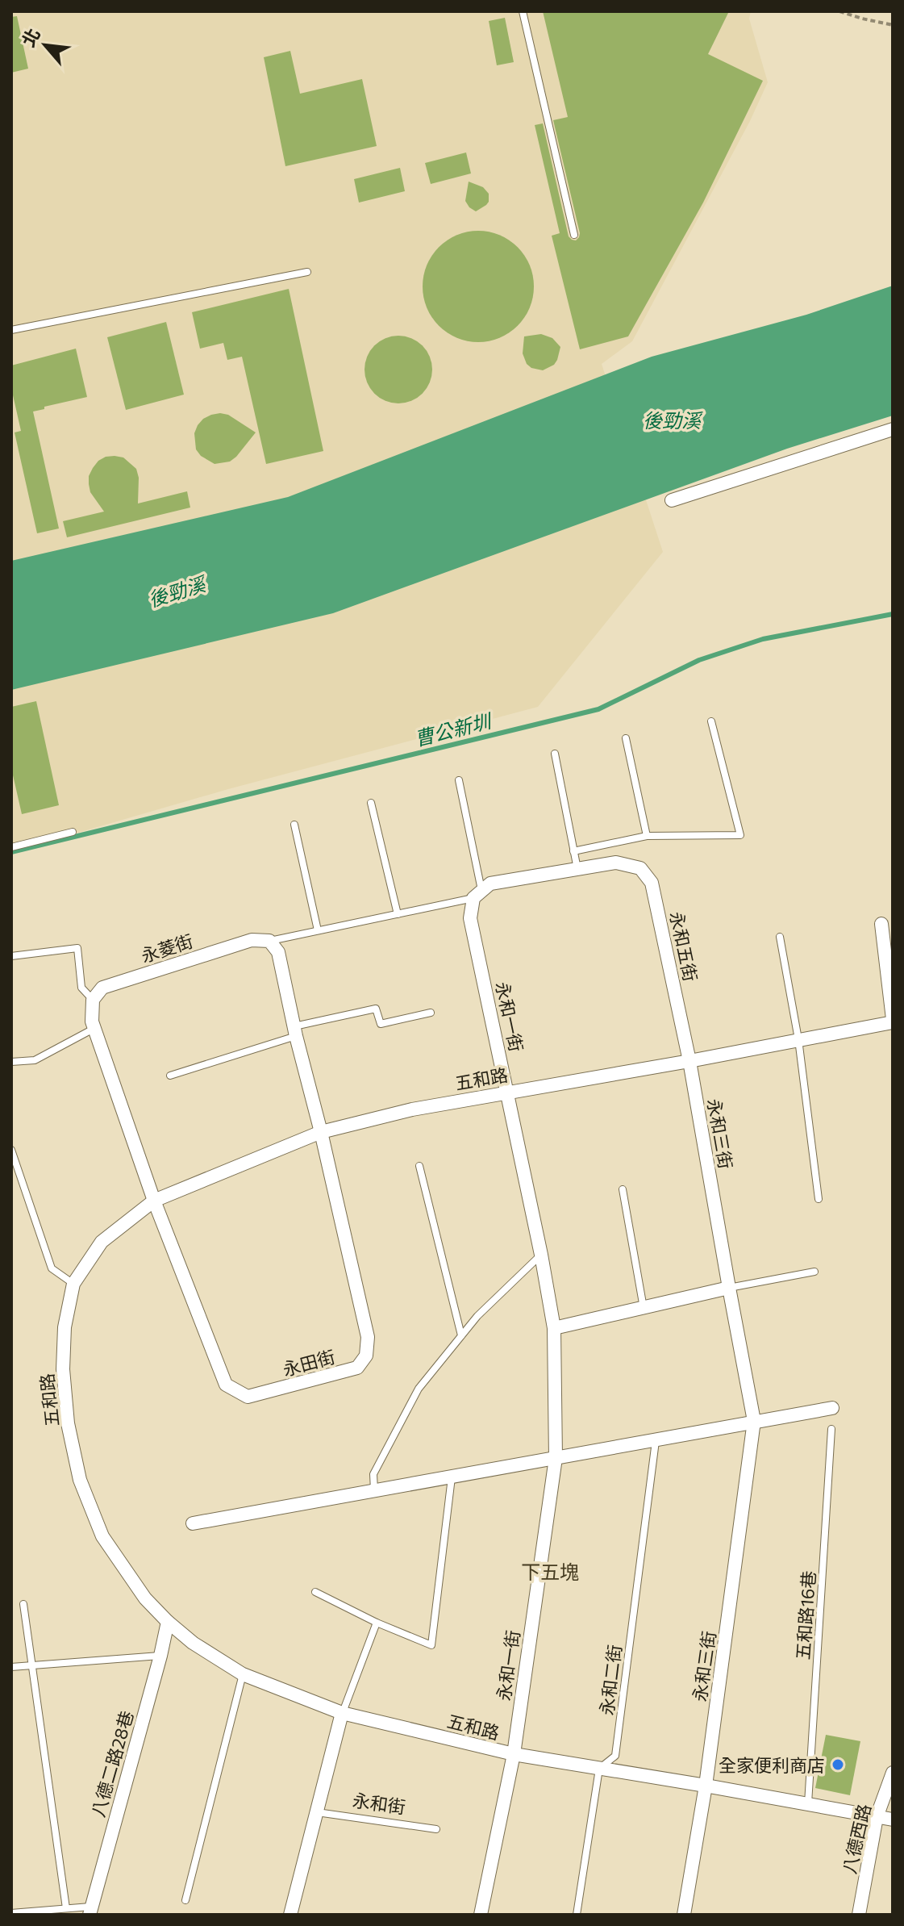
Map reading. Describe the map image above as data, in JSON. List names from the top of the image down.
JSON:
{
  "streets": {
    "street": [
      "永和五街",
      "永菱街",
      "永和一街",
      "五和路",
      "永和三街",
      "永田街",
      "八德二路28巷",
      "八德西路"
    ],
    "lane": ["五和路16巷", "永和二街", "永和街"]
  },
  "crossings": [
    ["永和五街", "五和路"],
    ["永和五街", "永和三街"],
    ["永和一街", "五和路"],
    ["五和路", "永和三街"],
    ["五和路", "永田街"],
    ["五和路", "五和路16巷"],
    ["五和路", "永和二街"],
    ["五和路", "八德二路28巷"],
    ["五和路", "八德西路"]
  ],
  "districts": ["下五塊"],
  "water": ["後勁溪", "曹公新圳"],
  "places": ["全家便利商店"],
  "north": "top left"
}
